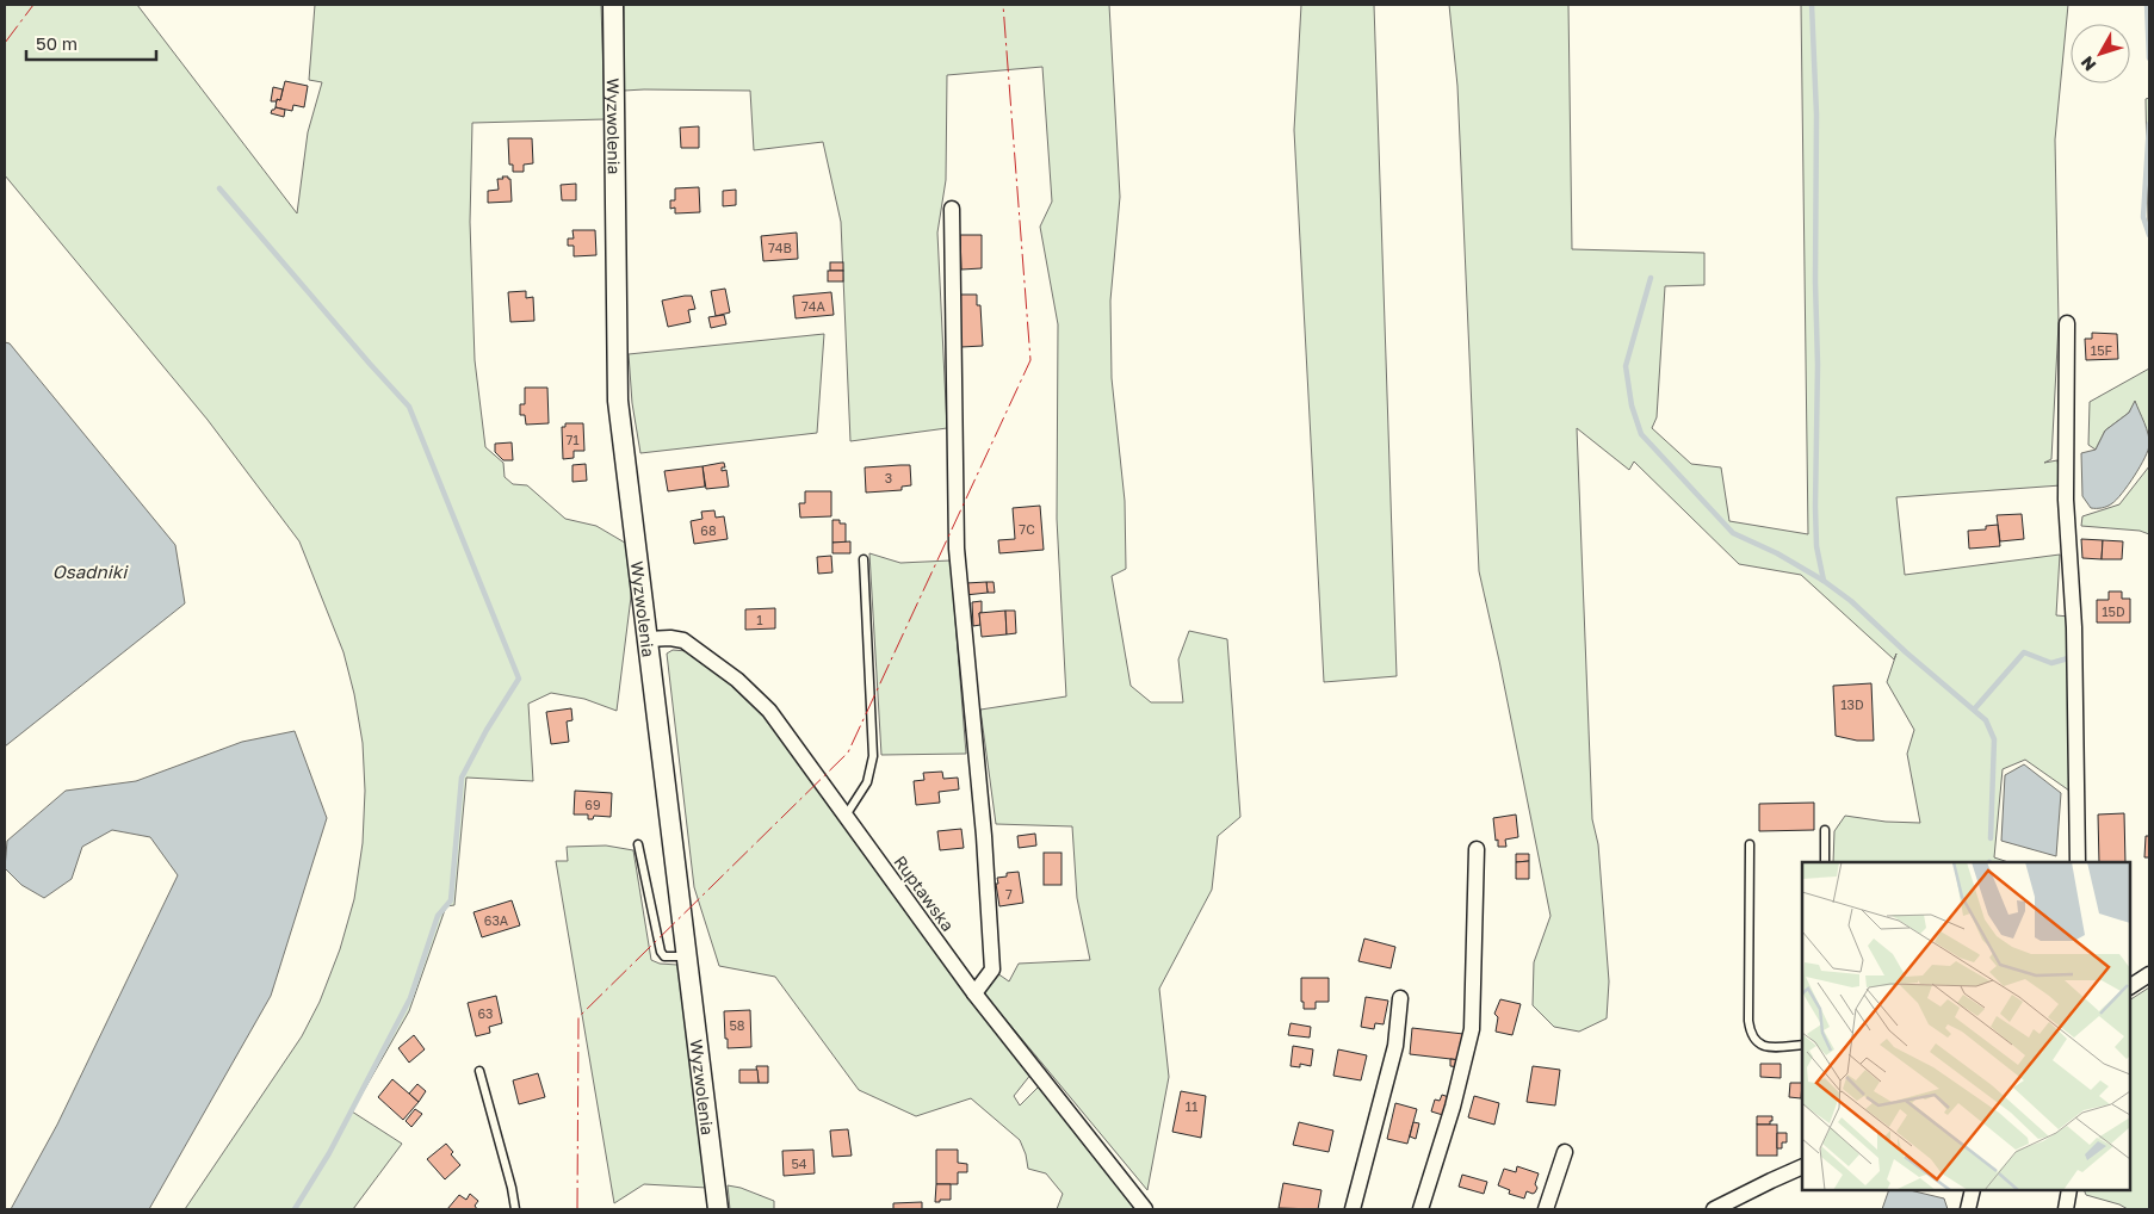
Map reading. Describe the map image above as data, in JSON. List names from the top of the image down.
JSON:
{
  "streets": {
    "street": ["Wyzwolenia", "Ruptawska"]
  },
  "crossings": [
    ["Wyzwolenia", "Ruptawska"]
  ],
  "water": ["Osadniki"],
  "house_numbers": [
    "74B",
    "74A",
    "15F",
    "71",
    "3",
    "7C",
    "68",
    "15D",
    "1",
    "13D",
    "69",
    "7",
    "63A",
    "63",
    "58",
    "11",
    "54"
  ],
  "scale_bar": "50 m",
  "north": "bottom left"
}
